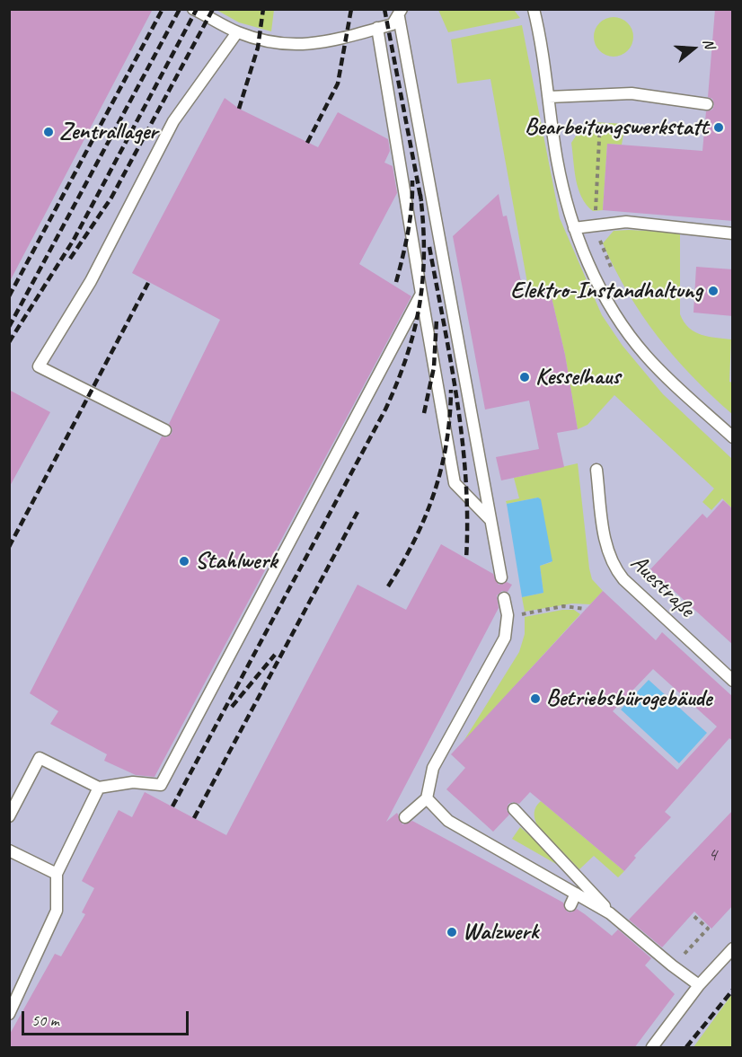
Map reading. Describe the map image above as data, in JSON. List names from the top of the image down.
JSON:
{
  "streets": {
    "lane": ["Auestraße"]
  },
  "places": [
    "Bearbeitungswerkstatt",
    "Zentrallager",
    "Elektro-Instandhaltung",
    "Kesselhaus",
    "Stahlwerk",
    "Betriebsbürogebäude",
    "Walzwerk"
  ],
  "house_numbers": ["4"],
  "scale_bar": "50 m",
  "north": "right"
}
